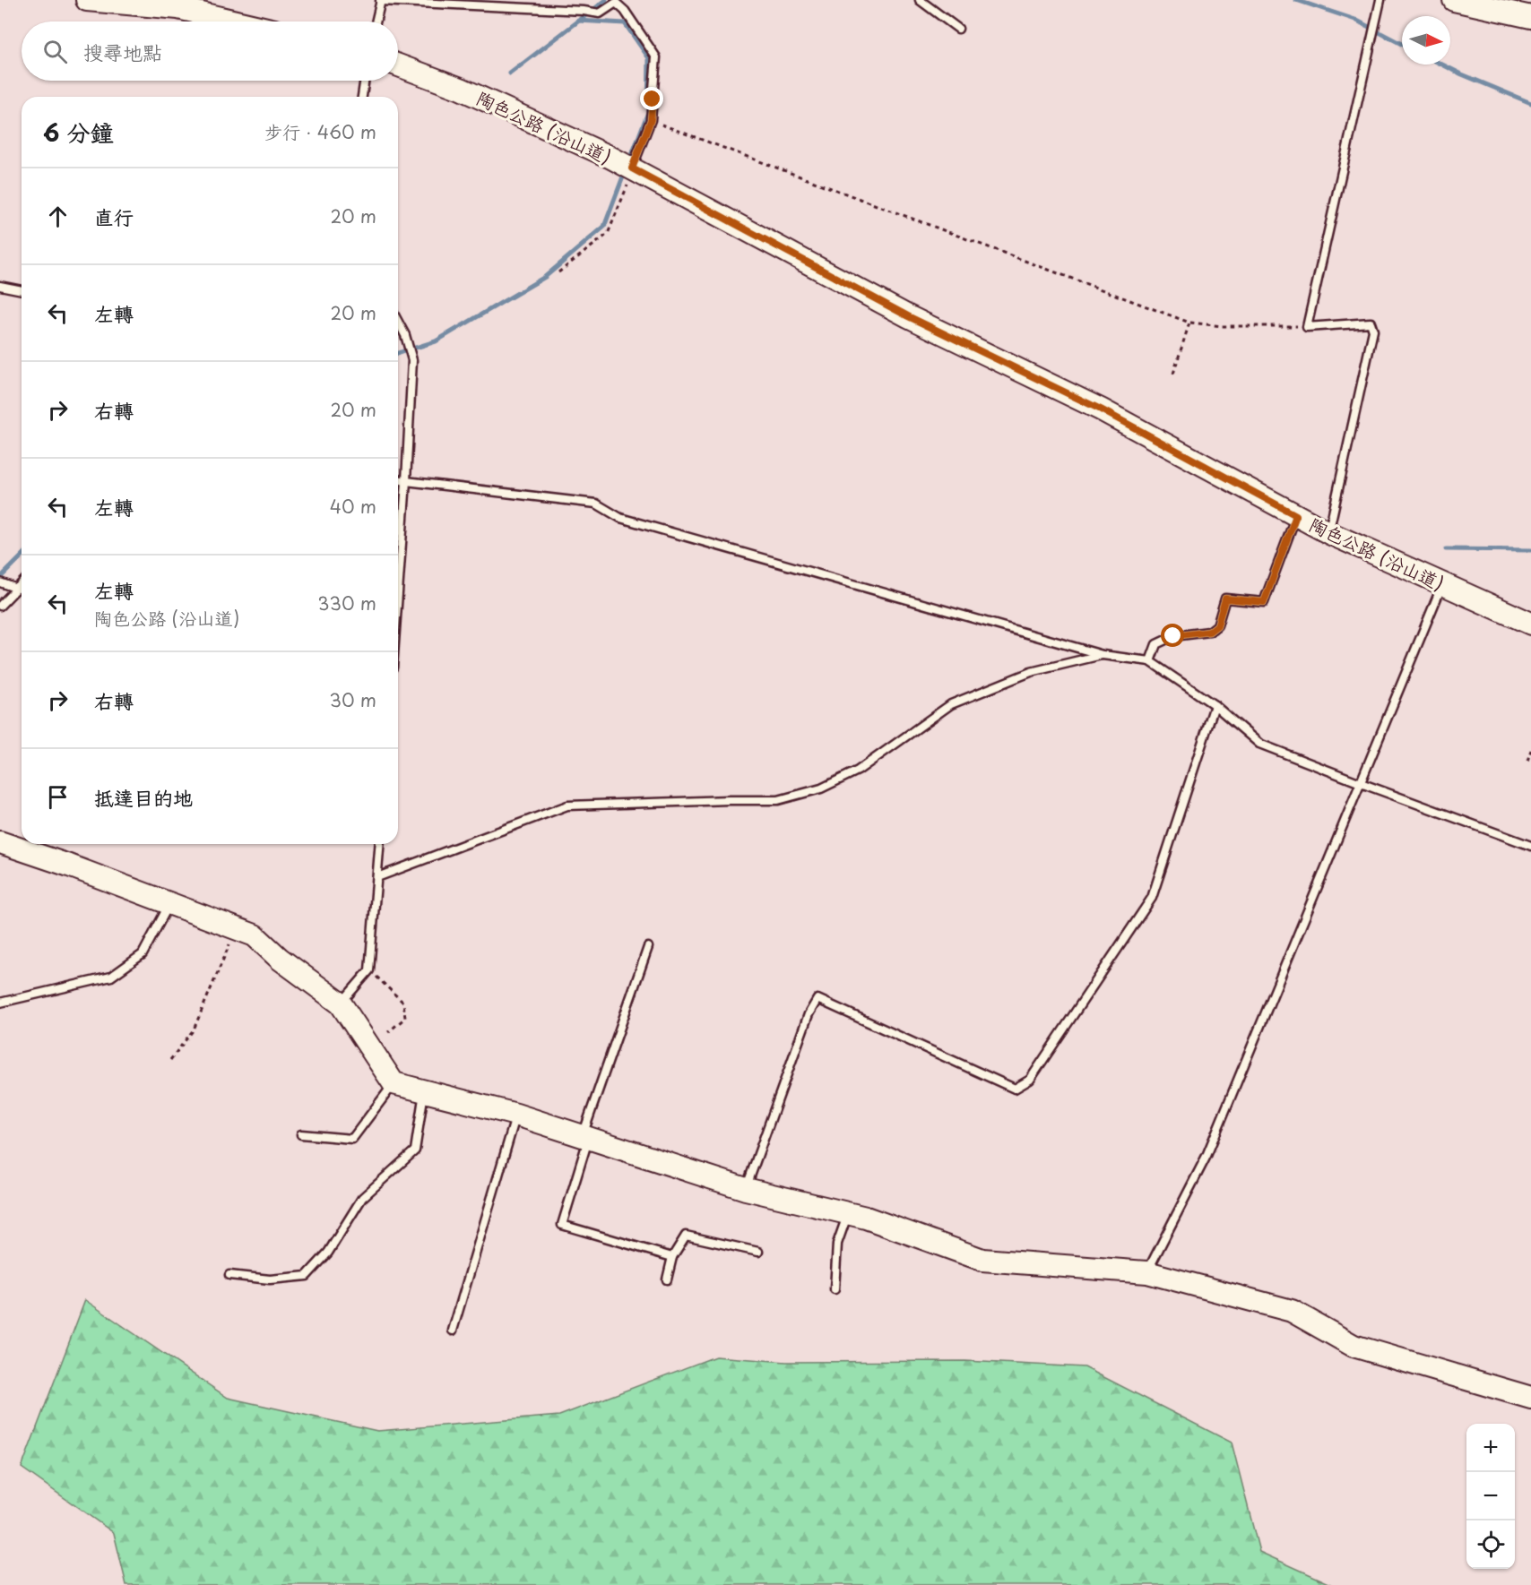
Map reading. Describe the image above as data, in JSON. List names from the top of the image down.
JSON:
{
  "streets": {
    "street": ["陶色公路 (沿山道)"]
  },
  "north": "right",
  "page": {
    "search": "搜尋地點",
    "heading": ["6 分鐘", "步行 · 460 m"],
    "list": [
      ["直行", "20 m"],
      ["左轉", "20 m"],
      ["右轉", "20 m"],
      ["左轉", "40 m"],
      ["左轉", "陶色公路 (沿山道)", "330 m"],
      ["右轉", "30 m"],
      "抵達目的地"
    ],
    "map_buttons": ["+", "−"]
  }
}
